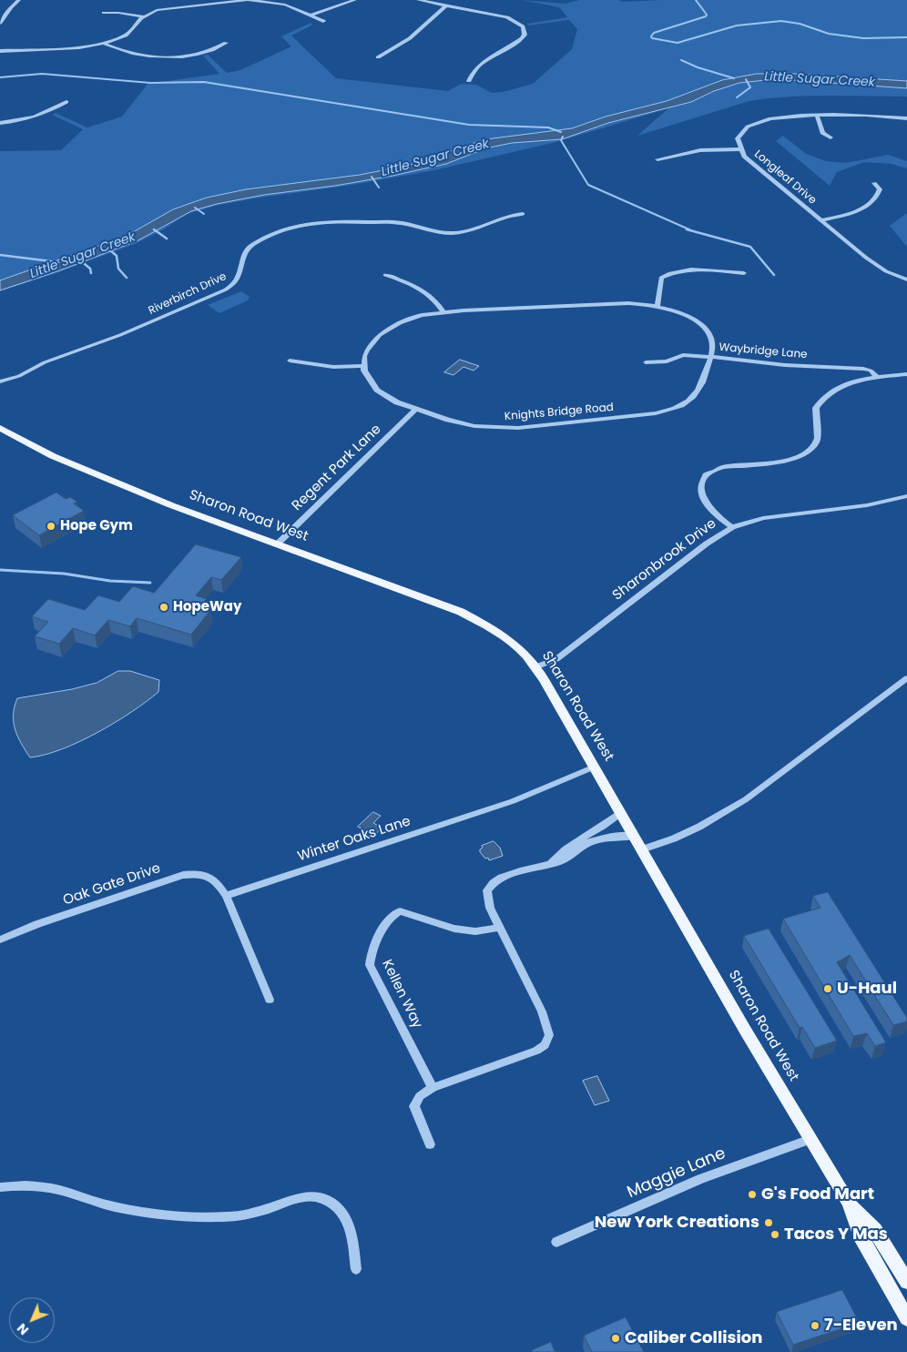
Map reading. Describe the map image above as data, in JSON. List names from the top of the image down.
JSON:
{
  "streets": {
    "main road": ["Sharon Road West"],
    "street": [
      "Longleaf Drive",
      "Riverbirch Drive",
      "Waybridge Lane",
      "Knights Bridge Road",
      "Regent Park Lane",
      "Sharonbrook Drive",
      "Winter Oaks Lane",
      "Oak Gate Drive",
      "Kellen Way",
      "Maggie Lane"
    ]
  },
  "crossings": [
    ["Waybridge Lane", "Knights Bridge Road"],
    ["Knights Bridge Road", "Regent Park Lane"],
    ["Regent Park Lane", "Sharon Road West"],
    ["Sharon Road West", "Sharonbrook Drive"],
    ["Sharon Road West", "Winter Oaks Lane"],
    ["Sharon Road West", "Maggie Lane"],
    ["Winter Oaks Lane", "Oak Gate Drive"]
  ],
  "water": ["Little Sugar Creek"],
  "places": [
    "Hope Gym",
    "HopeWay",
    "U-Haul",
    "G's Food Mart",
    "New York Creations",
    "Tacos Y Mas",
    "7-Eleven",
    "Caliber Collision"
  ],
  "north": "bottom left"
}
